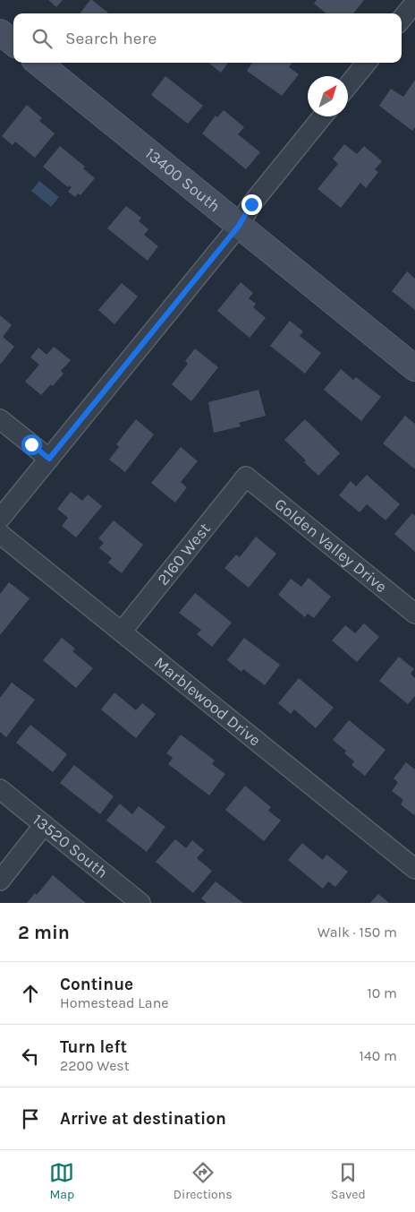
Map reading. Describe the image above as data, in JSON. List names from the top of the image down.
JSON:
{
  "streets": {
    "street": [
      "13400 South",
      "Golden Valley Drive",
      "2160 West",
      "Marblewood Drive",
      "13520 South"
    ]
  },
  "crossings": [
    ["Golden Valley Drive", "2160 West"],
    ["2160 West", "Marblewood Drive"]
  ],
  "north": "top right",
  "page": {
    "search": "Search here",
    "heading": ["2 min", "Walk · 150 m"],
    "list": [
      ["Continue", "Homestead Lane", "10 m"],
      ["Turn left", "2200 West", "140 m"],
      "Arrive at destination"
    ],
    "nav": ["Map", "Directions", "Saved"]
  }
}
